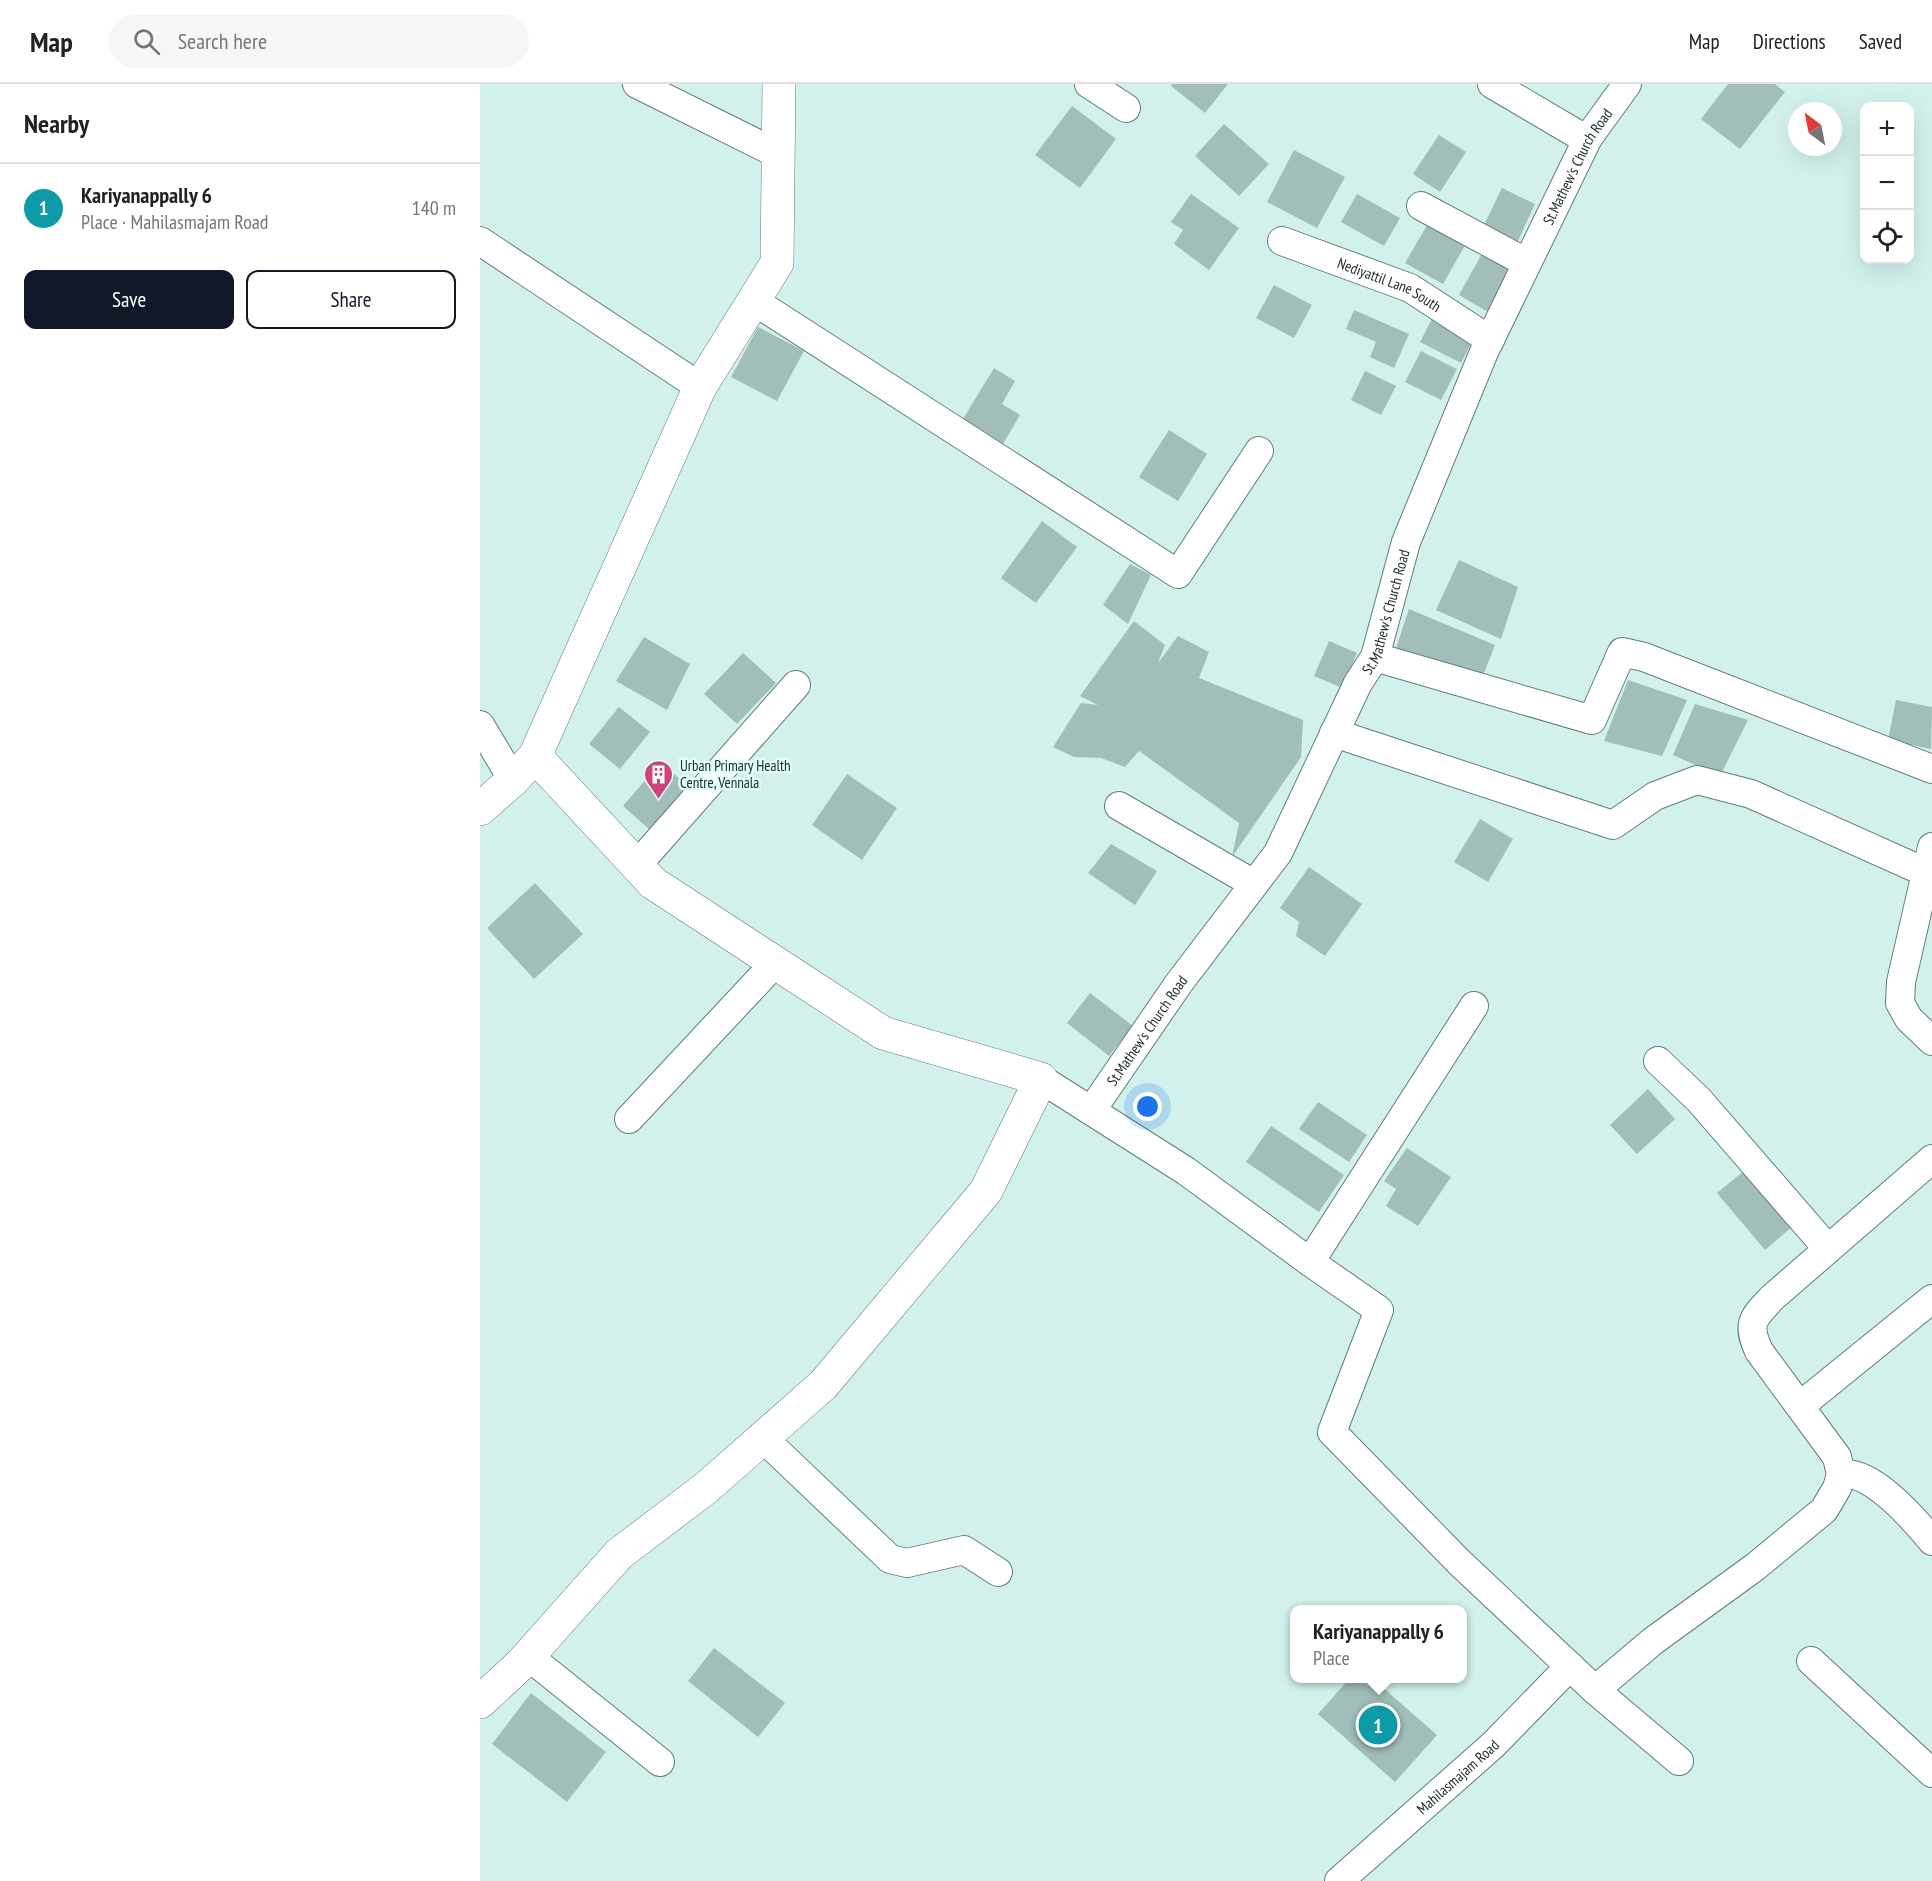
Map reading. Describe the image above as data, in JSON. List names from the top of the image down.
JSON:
{
  "streets": {
    "street": ["St.Mathew's Church Road", "Nediyattil Lane South", "Mahilasmajam Road"]
  },
  "crossings": [
    ["St.Mathew's Church Road", "Nediyattil Lane South"]
  ],
  "places": {
    "building": ["Urban Primary Health Centre, Vennala"]
  },
  "north": "top left",
  "page": {
    "header": "Map",
    "search": "Search here",
    "nav": ["Map", "Directions", "Saved"],
    "heading": "Nearby",
    "map_buttons": ["+", "−"],
    "list": [
      {
        "mark": "1",
        "name": "Kariyanappally 6",
        "note": "Place · Mahilasmajam Road",
        "value": "140 m"
      }
    ],
    "buttons": ["Save", "Share"],
    "popup": ["Kariyanappally 6", "Place"],
    "pins": "1"
  }
}
